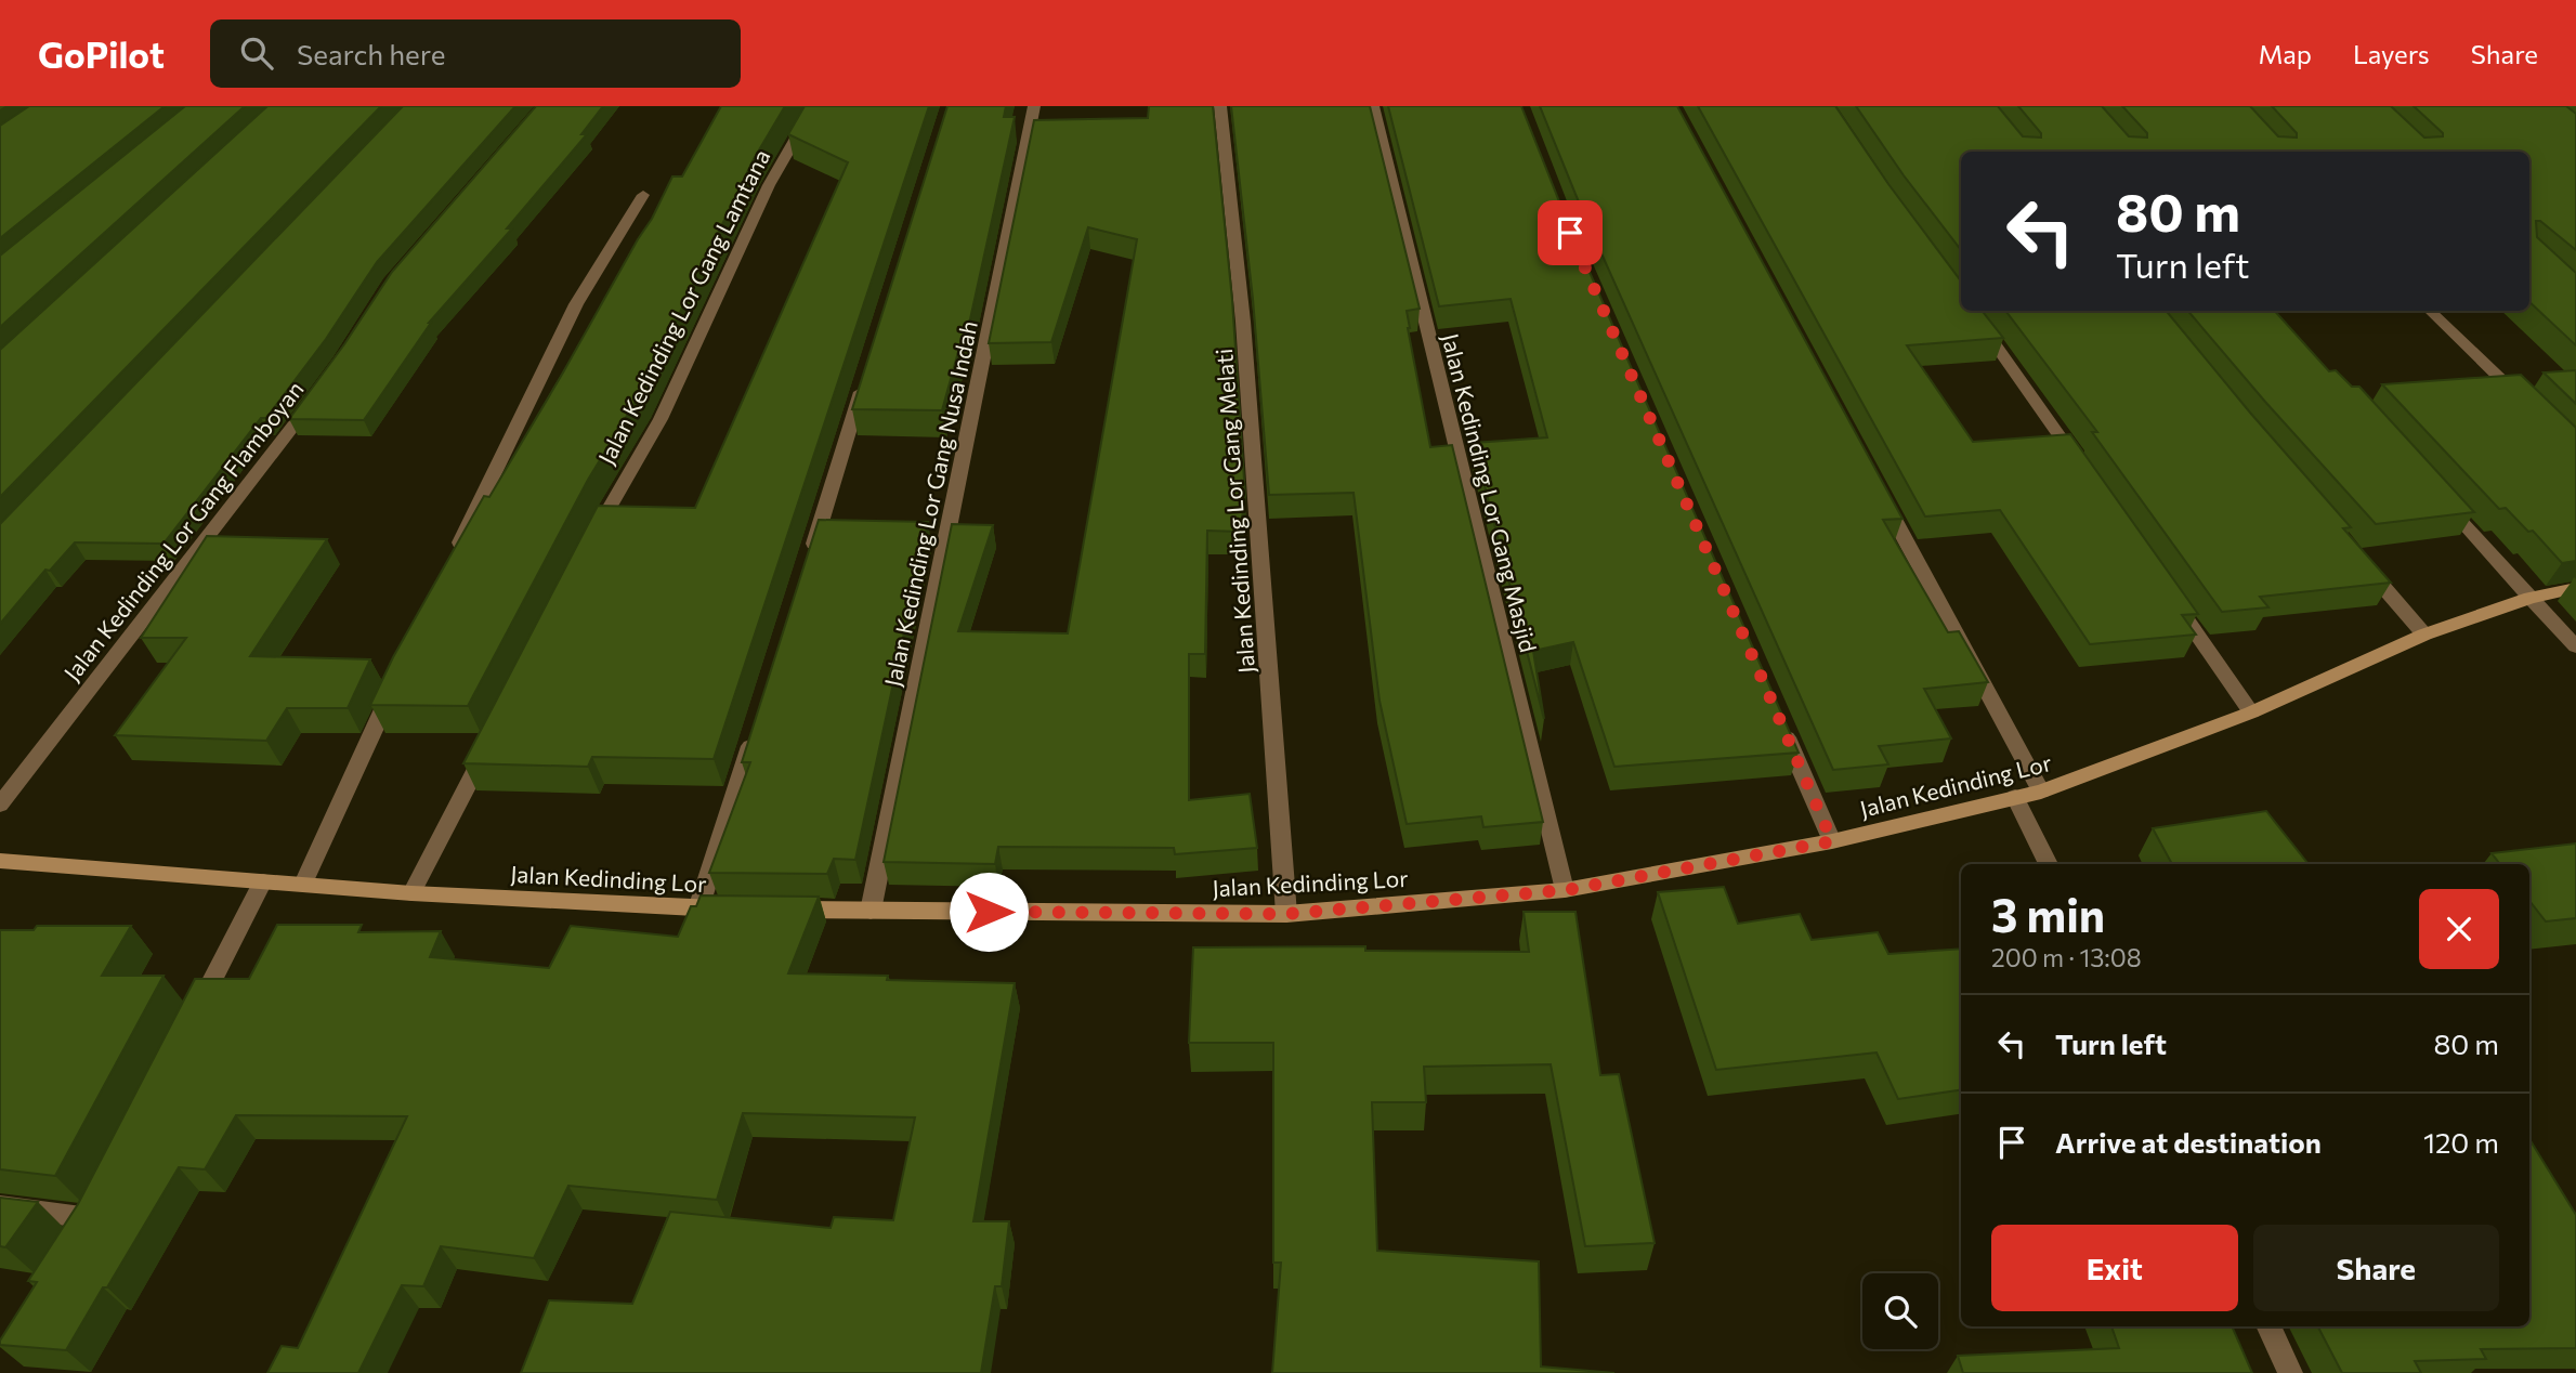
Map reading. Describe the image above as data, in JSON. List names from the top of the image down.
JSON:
{
  "streets": {
    "main road": ["Jalan Kedinding Lor"],
    "street": [
      "Jalan Kedinding Lor Gang Lamtana",
      "Jalan Kedinding Lor Gang Masjid",
      "Jalan Kedinding Lor Gang Nusa Indah",
      "Jalan Kedinding Lor Gang Melati",
      "Jalan Kedinding Lor Gang Flamboyan"
    ]
  },
  "crossings": [
    ["Jalan Kedinding Lor Gang Masjid", "Jalan Kedinding Lor"],
    ["Jalan Kedinding Lor Gang Nusa Indah", "Jalan Kedinding Lor"],
    ["Jalan Kedinding Lor Gang Melati", "Jalan Kedinding Lor"]
  ],
  "page": {
    "header": "GoPilot",
    "search": "Search here",
    "nav": ["Map", "Layers", "Share"],
    "turn": ["80 m", "Turn left"],
    "heading": ["3 min", "200 m · 13:08"],
    "list": [
      {
        "name": "Turn left",
        "value": "80 m"
      },
      {
        "name": "Arrive at destination",
        "value": "120 m"
      }
    ],
    "buttons": ["Exit", "Share"]
  }
}
